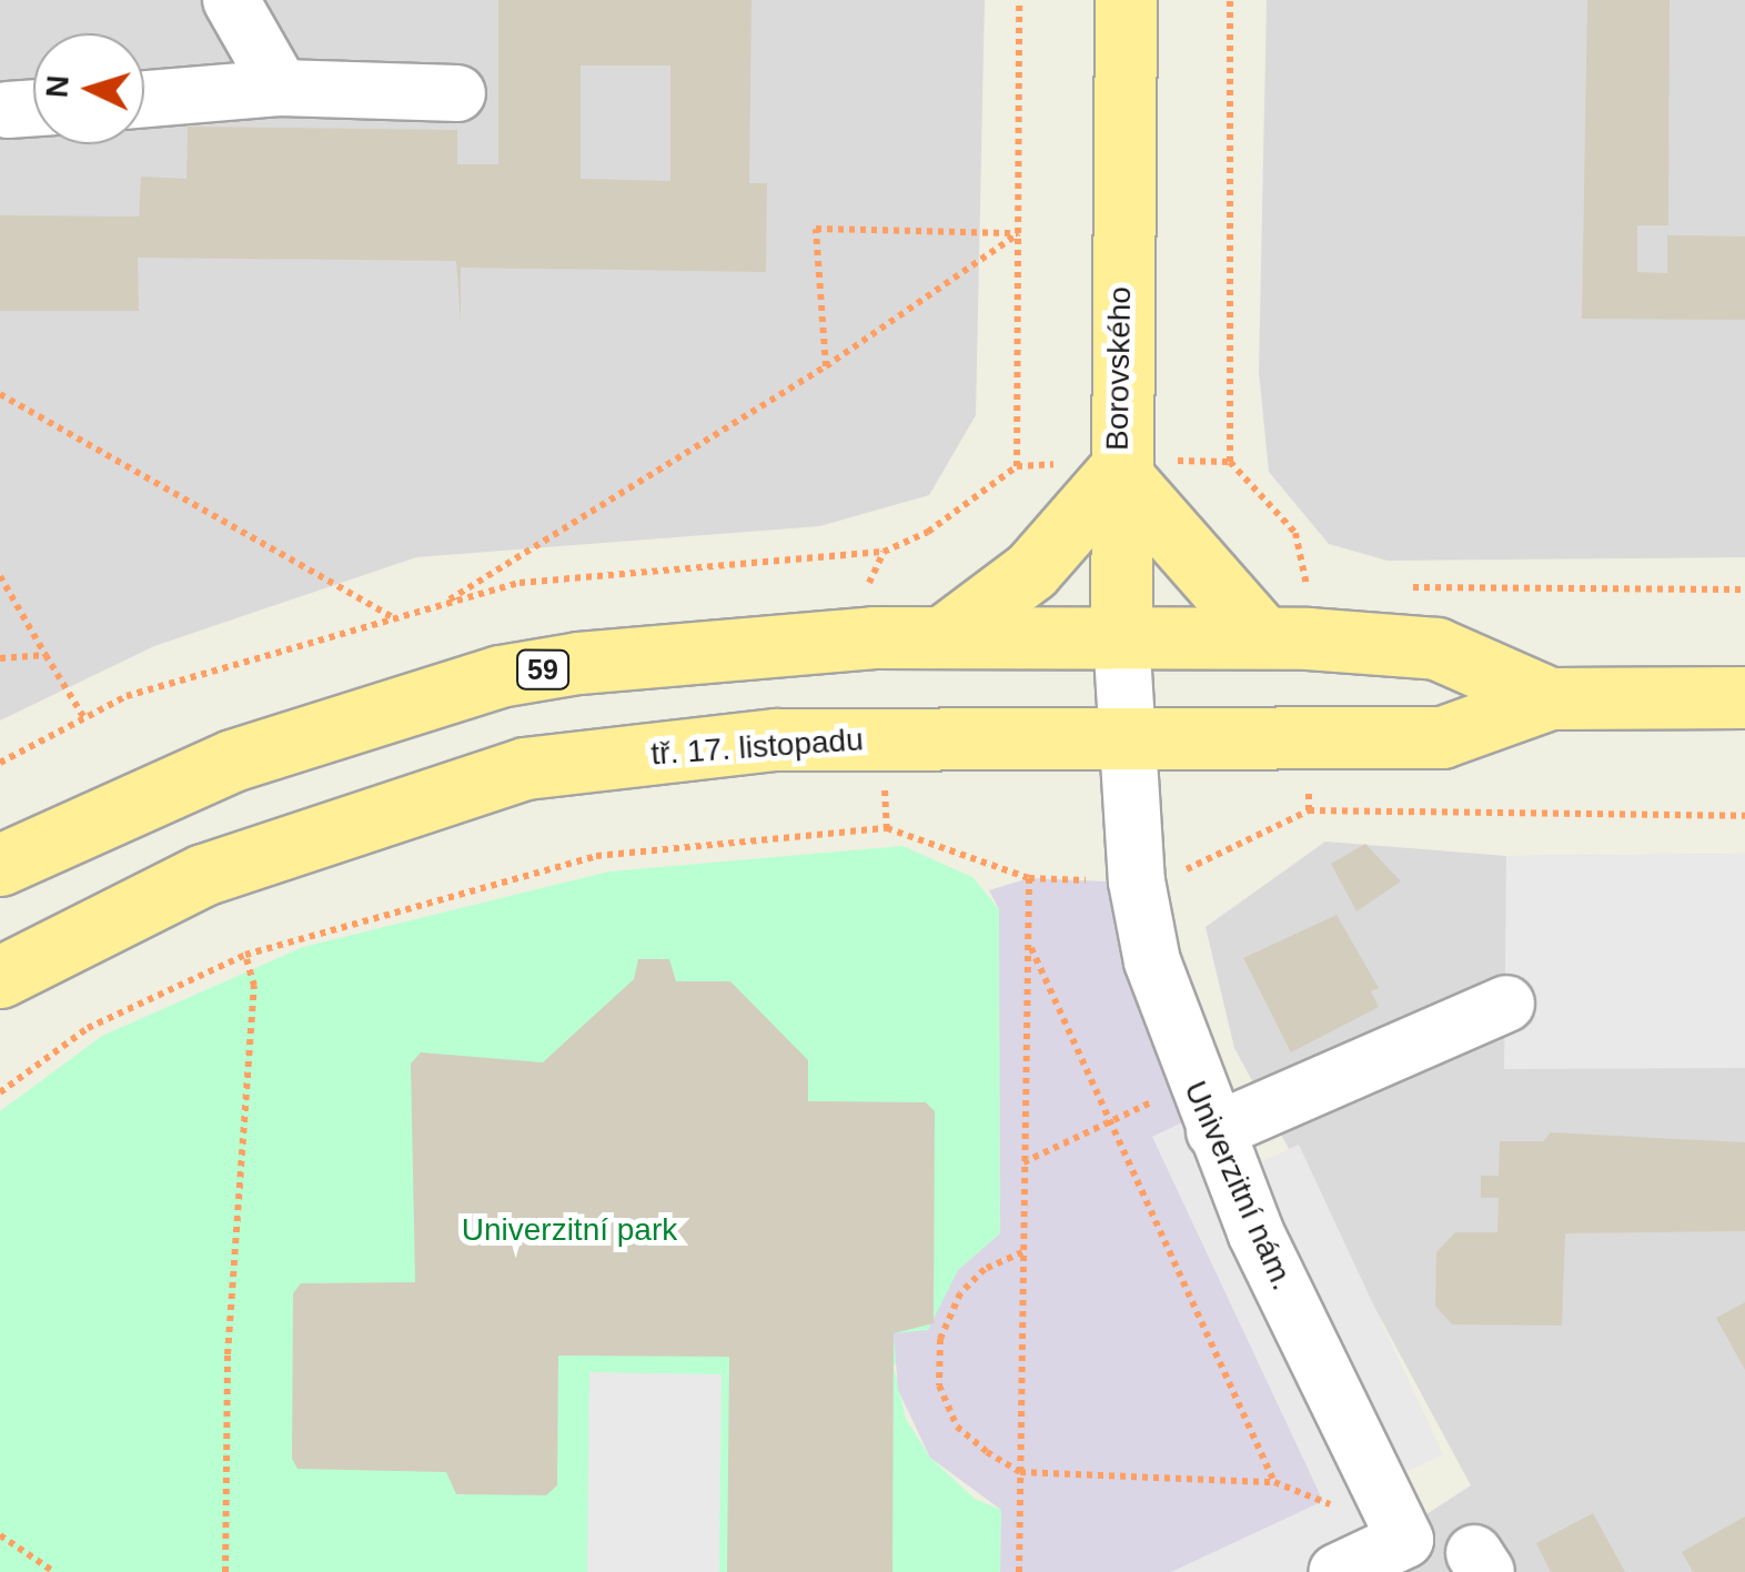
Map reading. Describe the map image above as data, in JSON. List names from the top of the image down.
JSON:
{
  "streets": {
    "main road": ["Borovského", "59", "tř. 17. listopadu"],
    "street": ["Univerzitní nám."]
  },
  "crossings": [
    ["Borovského", "tř. 17. listopadu"],
    ["Borovského", "Univerzitní nám."],
    ["tř. 17. listopadu", "Univerzitní nám."]
  ],
  "parks": ["Univerzitní park"],
  "north": "left"
}
